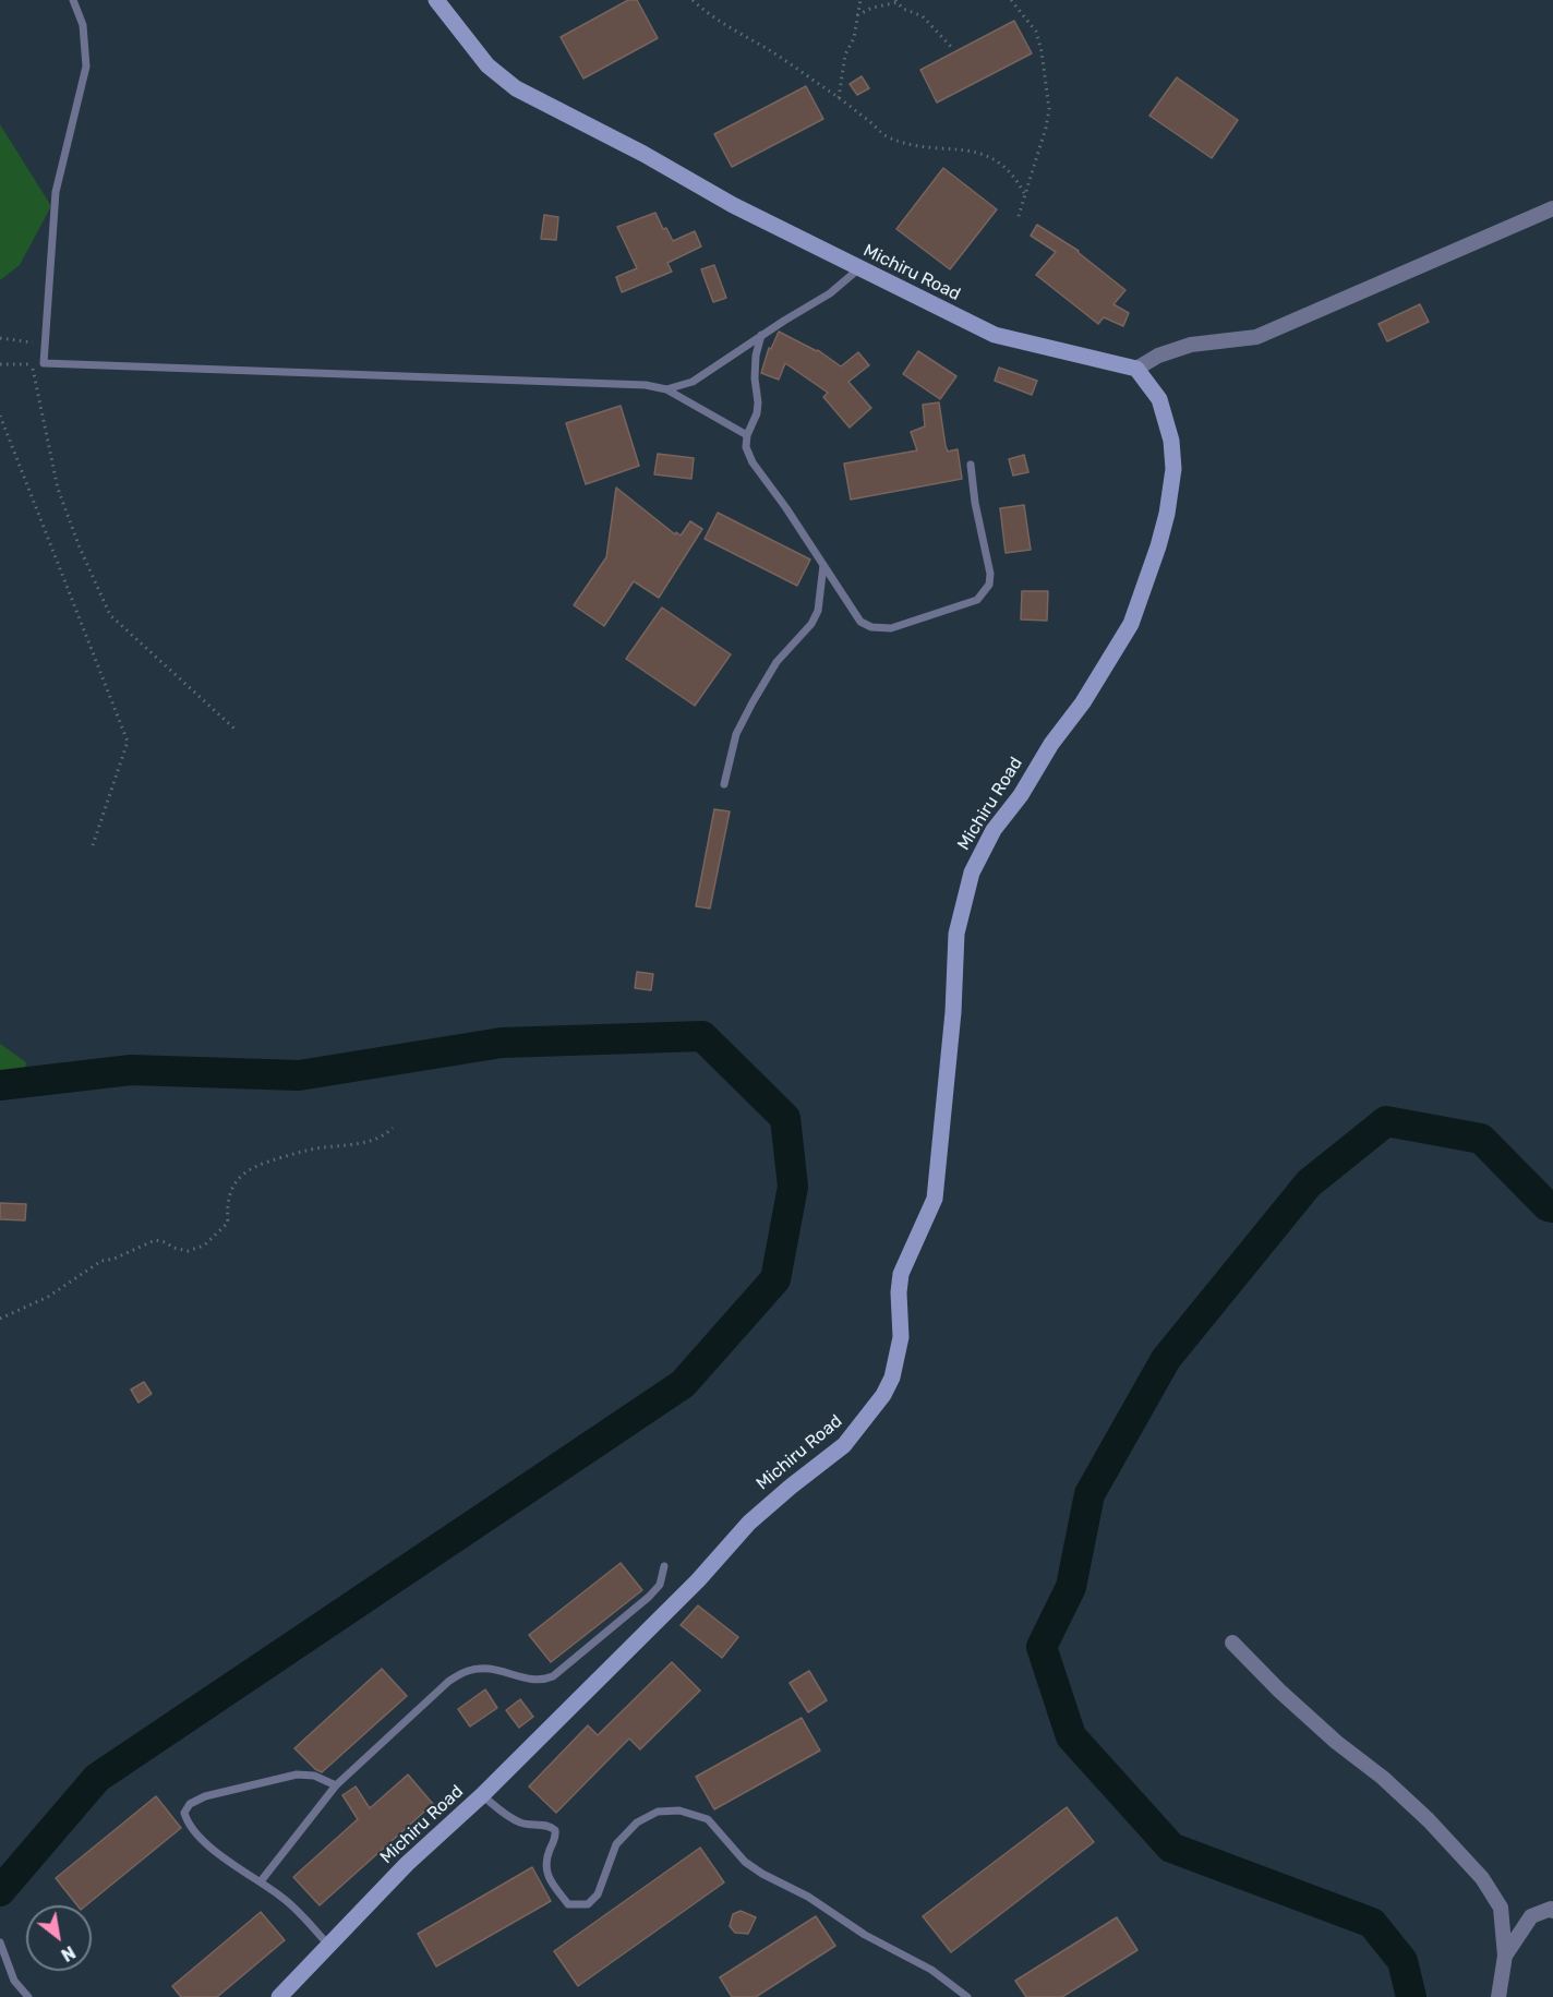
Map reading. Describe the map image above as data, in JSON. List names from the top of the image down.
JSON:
{
  "streets": {
    "street": ["Michiru Road"]
  },
  "north": "bottom right"
}
